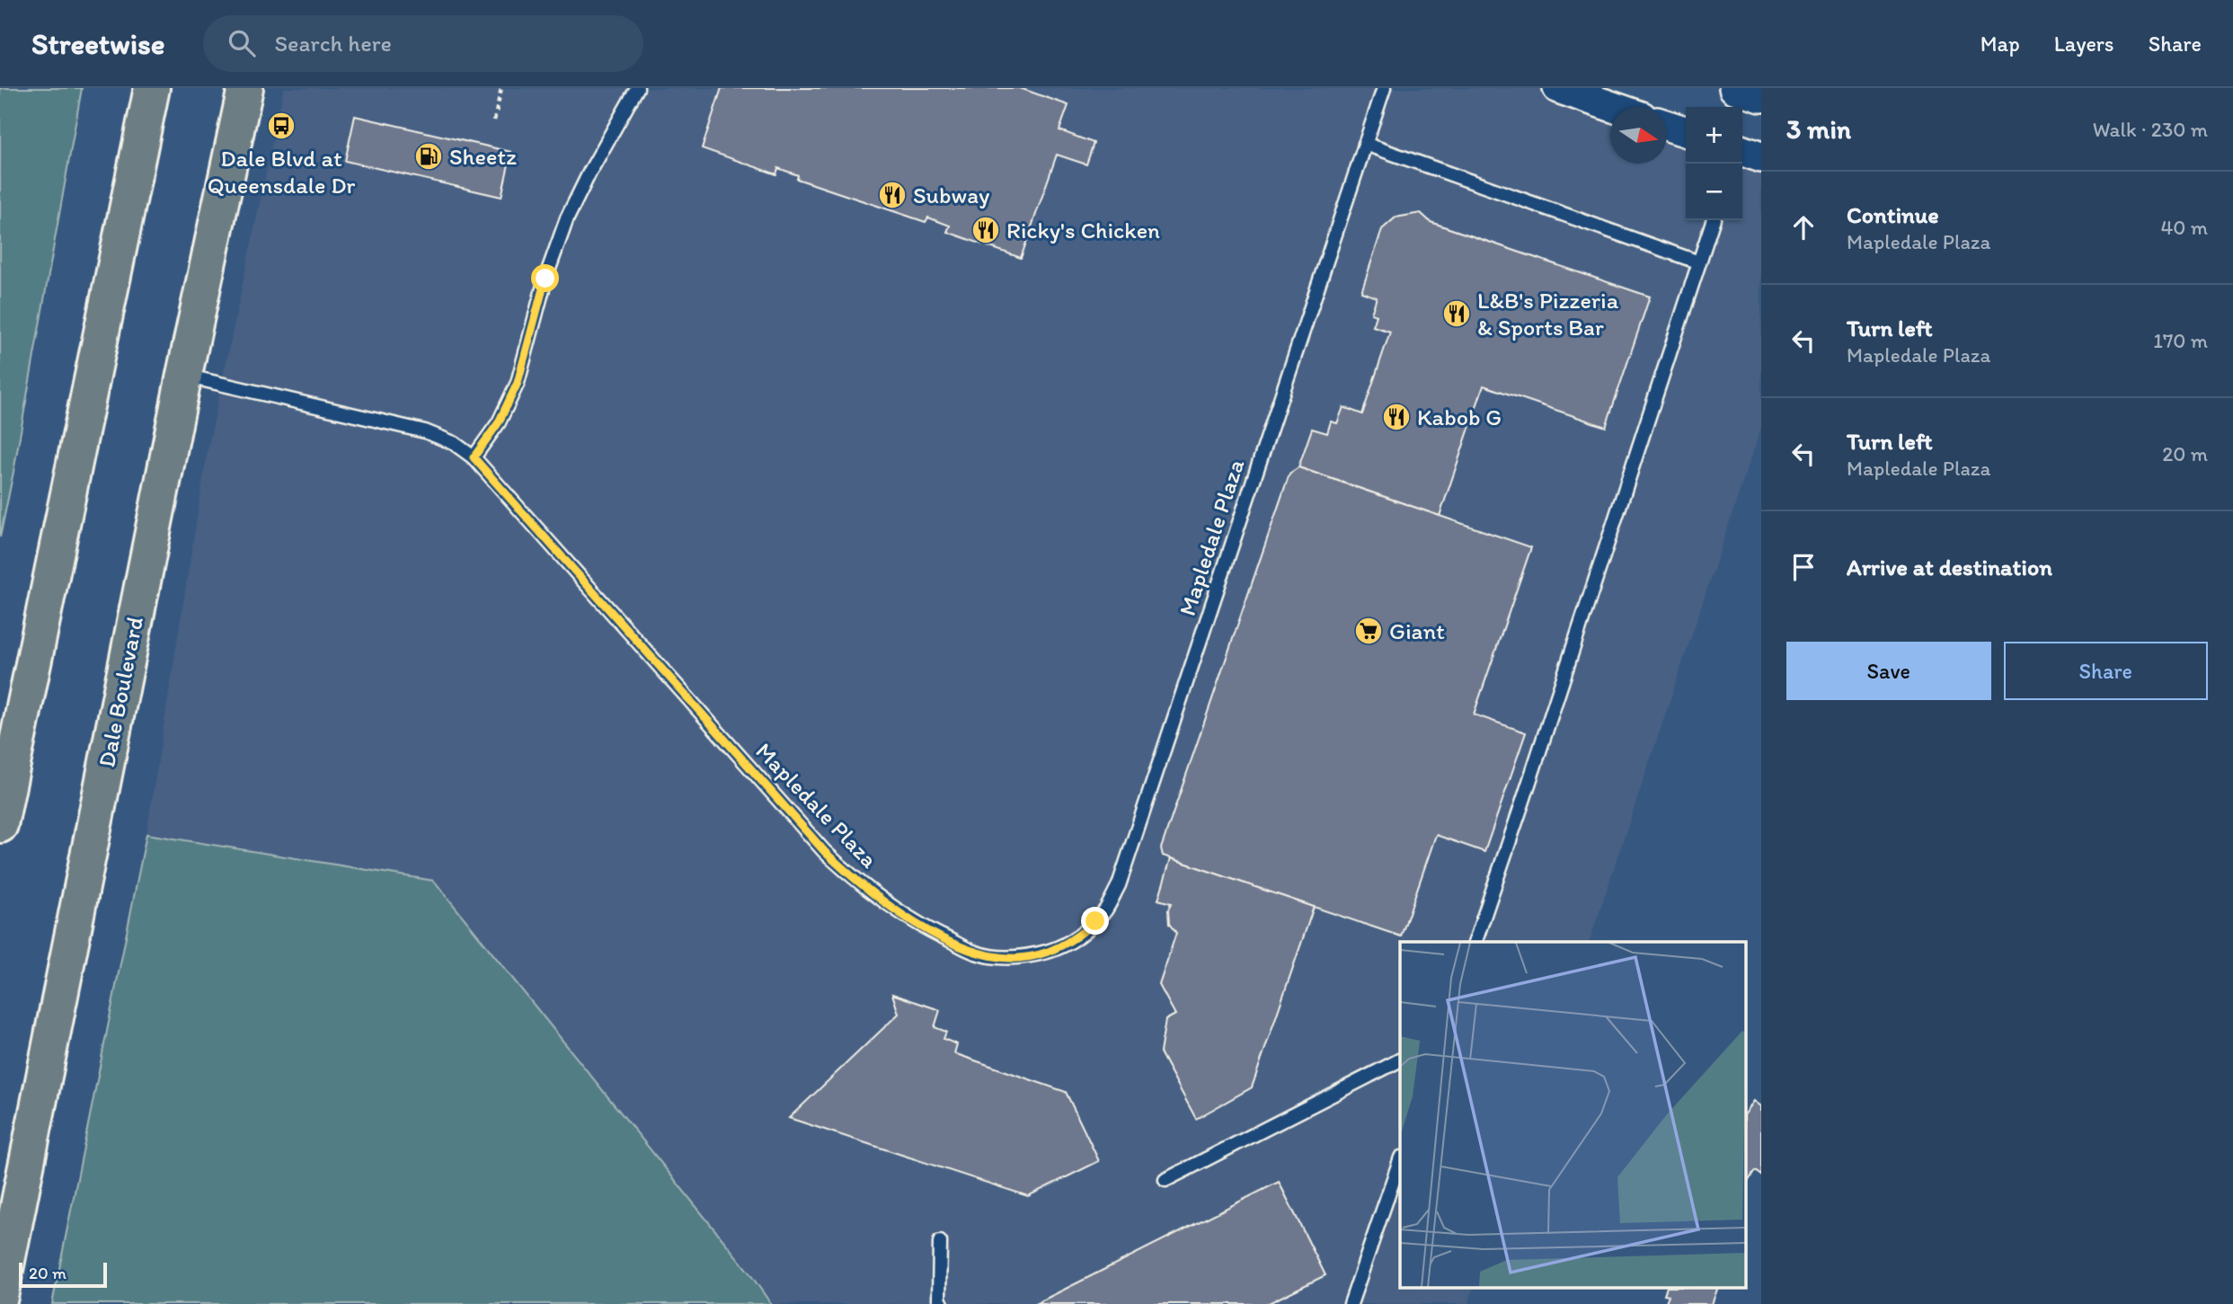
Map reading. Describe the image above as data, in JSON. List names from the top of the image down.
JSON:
{
  "streets": {
    "main road": ["Dale Boulevard"],
    "lane": ["Mapledale Plaza"]
  },
  "crossings": [
    ["Mapledale Plaza", "Dale Boulevard"]
  ],
  "places": {
    "bus stop": ["Dale Blvd at Queensdale Dr"],
    "fuel station": ["Sheetz"],
    "restaurant": [
      "Subway",
      "Ricky's Chicken",
      "L&B's Pizzeria & Sports Bar",
      "Kabob G"
    ],
    "supermarket": ["Giant"]
  },
  "scale_bar": "20 m",
  "north": "right",
  "page": {
    "header": "Streetwise",
    "search": "Search here",
    "nav": ["Map", "Layers", "Share"],
    "heading": ["3 min", "Walk · 230 m"],
    "map_buttons": ["+", "−"],
    "list": [
      ["Continue", "Mapledale Plaza", "40 m"],
      ["Turn left", "Mapledale Plaza", "170 m"],
      ["Turn left", "Mapledale Plaza", "20 m"],
      "Arrive at destination"
    ],
    "buttons": ["Save", "Share"],
    "scale": "20 m"
  }
}
